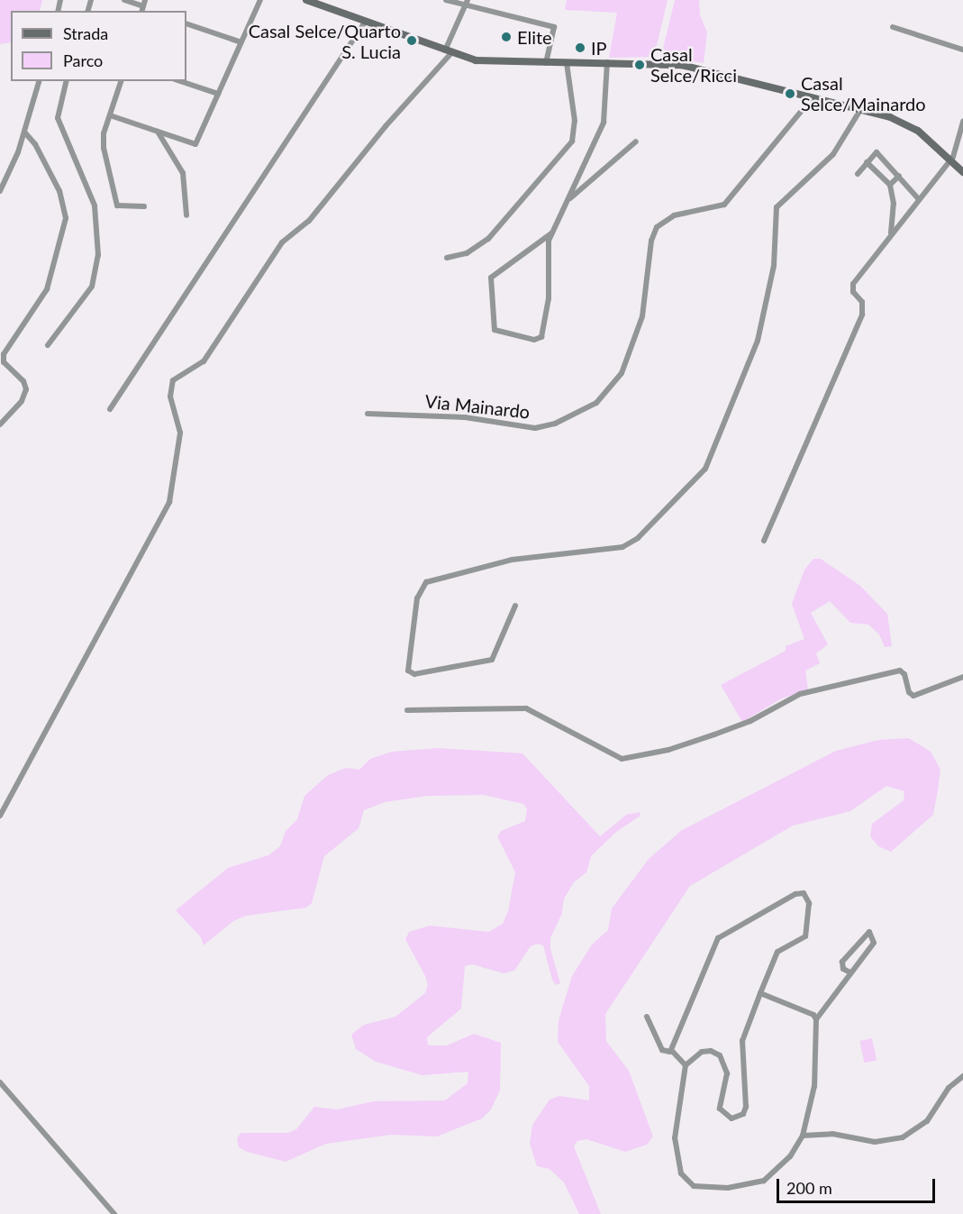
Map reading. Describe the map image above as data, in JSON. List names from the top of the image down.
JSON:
{
  "streets": {
    "street": ["Via Mainardo"]
  },
  "places": [
    "Elite",
    "Casal Selce/Quarto S. Lucia",
    "IP",
    "Casal Selce/Ricci",
    "Casal Selce/Mainardo"
  ],
  "legend": ["Strada", "Parco"],
  "scale_bar": "200 m"
}
